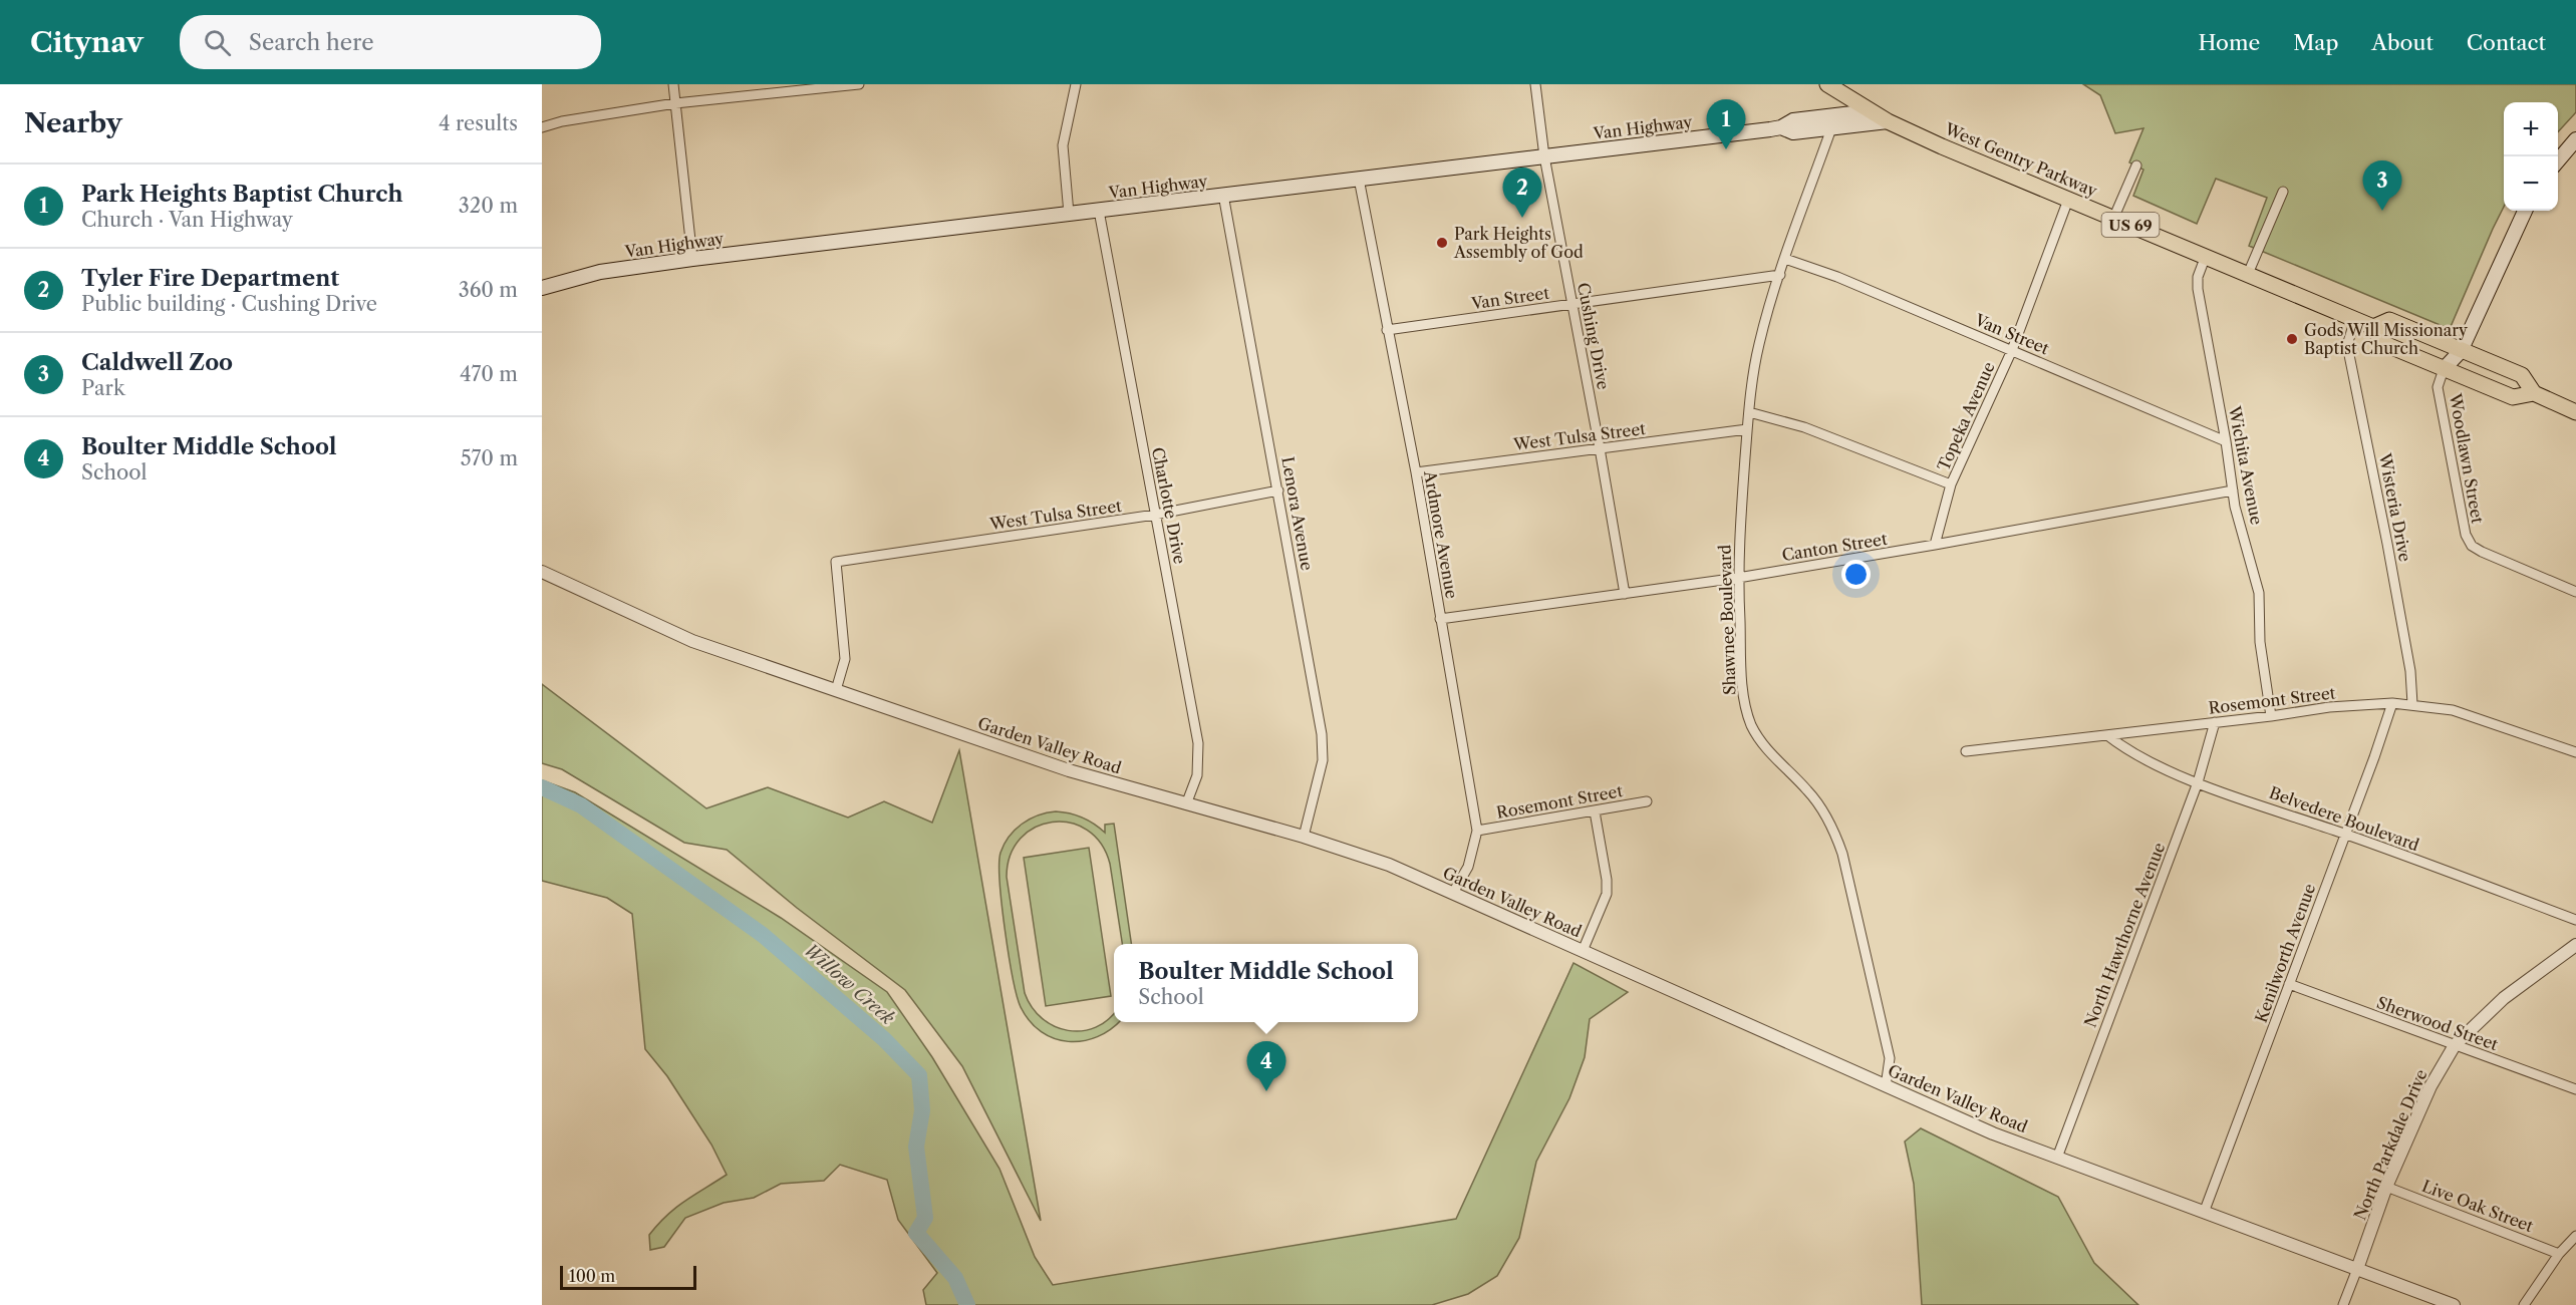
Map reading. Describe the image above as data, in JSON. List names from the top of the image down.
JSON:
{
  "streets": {
    "main road": ["Van Highway", "West Gentry Parkway", "US 69"],
    "street": [
      "Van Street",
      "Cushing Drive",
      "Topeka Avenue",
      "West Tulsa Street",
      "Woodlawn Street",
      "Wichita Avenue",
      "Charlotte Drive",
      "Wisteria Drive",
      "Lenora Avenue",
      "Ardmore Avenue",
      "Canton Street",
      "Shawnee Boulevard",
      "Rosemont Street",
      "Garden Valley Road",
      "Belvedere Boulevard",
      "North Hawthorne Avenue",
      "Kenilworth Avenue",
      "Sherwood Street",
      "North Parkdale Drive",
      "Live Oak Street"
    ]
  },
  "crossings": [
    ["Van Highway", "West Gentry Parkway"],
    ["Van Highway", "Cushing Drive"],
    ["Van Highway", "Charlotte Drive"],
    ["Van Highway", "Lenora Avenue"],
    ["Van Highway", "Ardmore Avenue"],
    ["Van Highway", "Shawnee Boulevard"],
    ["West Gentry Parkway", "Topeka Avenue"],
    ["West Gentry Parkway", "Woodlawn Street"],
    ["West Gentry Parkway", "Wichita Avenue"],
    ["West Gentry Parkway", "Wisteria Drive"],
    ["Van Street", "Cushing Drive"],
    ["Van Street", "Topeka Avenue"],
    ["Van Street", "Wichita Avenue"],
    ["Van Street", "Ardmore Avenue"],
    ["Van Street", "Shawnee Boulevard"],
    ["Cushing Drive", "West Tulsa Street"],
    ["Cushing Drive", "Canton Street"],
    ["Topeka Avenue", "Canton Street"],
    ["West Tulsa Street", "Charlotte Drive"],
    ["West Tulsa Street", "Lenora Avenue"],
    ["West Tulsa Street", "Ardmore Avenue"],
    ["West Tulsa Street", "Shawnee Boulevard"],
    ["West Tulsa Street", "Garden Valley Road"],
    ["Wichita Avenue", "Canton Street"],
    ["Wichita Avenue", "Rosemont Street"],
    ["Charlotte Drive", "Garden Valley Road"],
    ["Wisteria Drive", "Rosemont Street"],
    ["Lenora Avenue", "Garden Valley Road"],
    ["Ardmore Avenue", "Canton Street"],
    ["Ardmore Avenue", "Rosemont Street"],
    ["Ardmore Avenue", "Garden Valley Road"],
    ["Canton Street", "Shawnee Boulevard"],
    ["Shawnee Boulevard", "Garden Valley Road"],
    ["Rosemont Street", "Belvedere Boulevard"],
    ["Rosemont Street", "North Hawthorne Avenue"],
    ["Rosemont Street", "Kenilworth Avenue"],
    ["Garden Valley Road", "North Hawthorne Avenue"],
    ["Garden Valley Road", "Kenilworth Avenue"],
    ["Garden Valley Road", "North Parkdale Drive"],
    ["Belvedere Boulevard", "North Hawthorne Avenue"],
    ["Belvedere Boulevard", "Kenilworth Avenue"],
    ["Kenilworth Avenue", "Sherwood Street"],
    ["Sherwood Street", "North Parkdale Drive"],
    ["North Parkdale Drive", "Live Oak Street"]
  ],
  "water": ["Willow Creek"],
  "places": ["Park Heights Assembly of God", "Gods Will Missionary Baptist Church"],
  "scale_bar": "100 m",
  "page": {
    "header": "Citynav",
    "search": "Search here",
    "nav": [
      "Home",
      "Map",
      "About",
      "Contact"
    ],
    "heading": ["Nearby", "4 results"],
    "pins": [
      "1",
      "3",
      "2",
      "4"
    ],
    "map_buttons": ["+", "−"],
    "list": [
      {
        "mark": "1",
        "name": "Park Heights Baptist Church",
        "note": "Church · Van Highway",
        "value": "320 m"
      },
      {
        "mark": "2",
        "name": "Tyler Fire Department",
        "note": "Public building · Cushing Drive",
        "value": "360 m"
      },
      {
        "mark": "3",
        "name": "Caldwell Zoo",
        "note": "Park",
        "value": "470 m"
      },
      {
        "mark": "4",
        "name": "Boulter Middle School",
        "note": "School",
        "value": "570 m"
      }
    ],
    "popup": ["Boulter Middle School", "School"],
    "scale": "100 m"
  }
}
